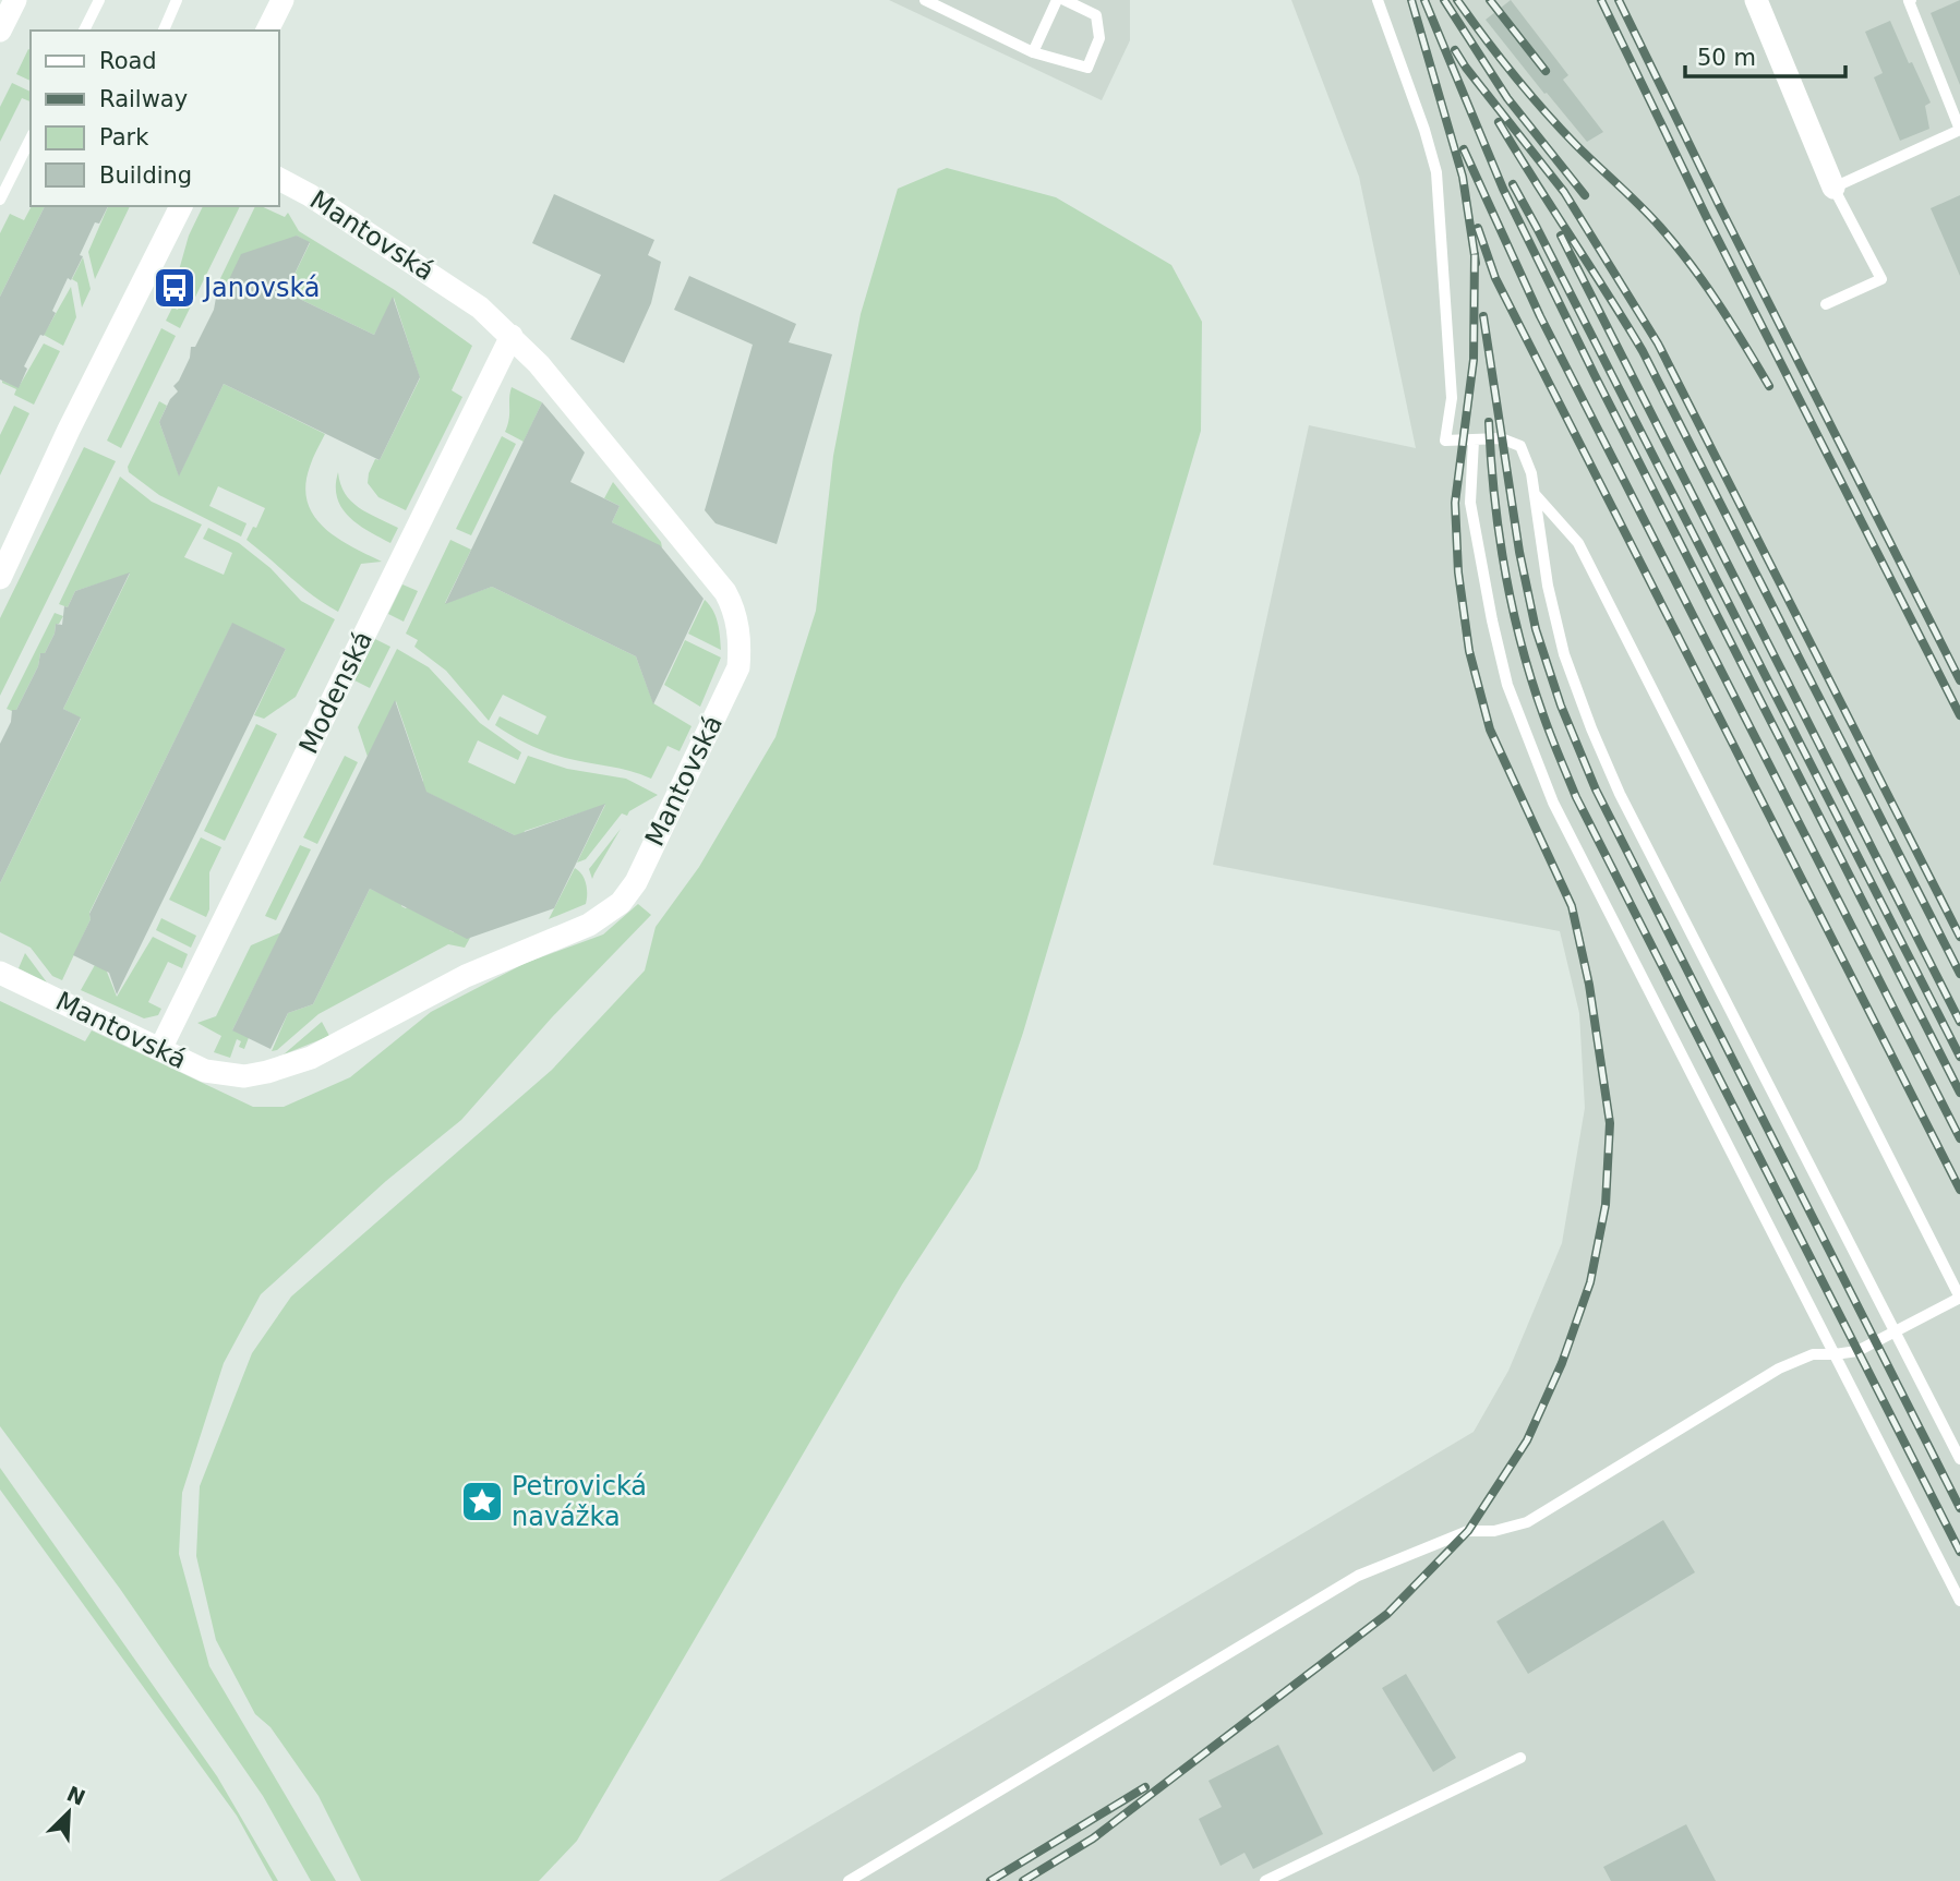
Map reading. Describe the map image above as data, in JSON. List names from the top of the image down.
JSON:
{
  "streets": {
    "street": ["Mantovská", "Modenská"]
  },
  "crossings": [
    ["Mantovská", "Modenská"]
  ],
  "places": {
    "bus stop": ["Janovská"],
    "place": ["Petrovická navážka"]
  },
  "legend": [
    "Road",
    "Railway",
    "Park",
    "Building"
  ],
  "scale_bar": "50 m",
  "north": "top right"
}
